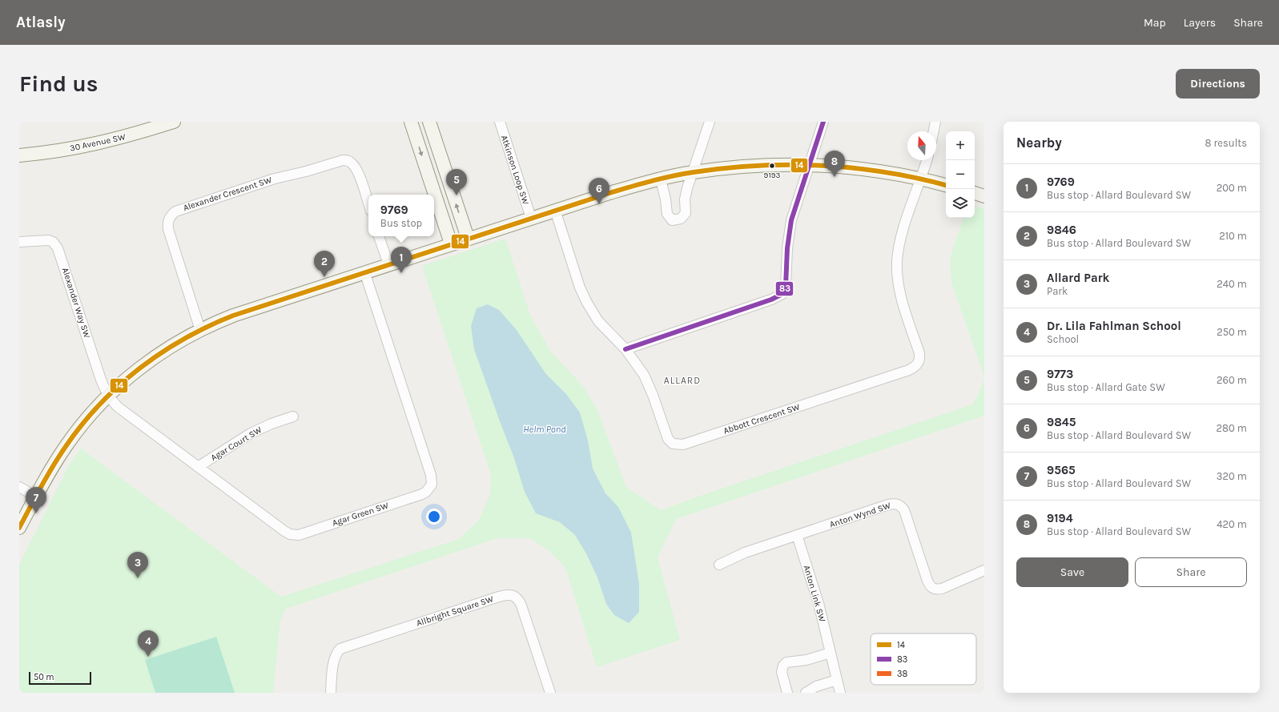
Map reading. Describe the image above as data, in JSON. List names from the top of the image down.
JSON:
{
  "streets": {
    "street": [
      "30 Avenue SW",
      "Atkinson Loop SW",
      "Alexander Crescent SW",
      "Alexander Way SW",
      "Abbott Crescent SW",
      "Agar Court SW",
      "Agar Green SW",
      "Anton Wynd SW",
      "Anton Link SW",
      "Allbright Square SW"
    ]
  },
  "crossings": [
    ["Alexander Way SW", "Agar Green SW"],
    ["Agar Court SW", "Agar Green SW"],
    ["Anton Wynd SW", "Anton Link SW"]
  ],
  "districts": ["ALLARD"],
  "water": ["Helm Pond"],
  "places": ["9193"],
  "lines": ["transit line 83", "transit line 14"],
  "legend": ["14", "83", "38"],
  "scale_bar": "50 m",
  "north": "top",
  "page": {
    "header": "Atlasly",
    "nav": ["Map", "Layers", "Share"],
    "buttons": [
      "Directions",
      ["Save", "Share"]
    ],
    "title": "Find us",
    "heading": ["Nearby", "8 results"],
    "map_buttons": ["+", "−"],
    "pins": [
      "8",
      "5",
      "6",
      "1",
      "2",
      "7",
      "3",
      "4"
    ],
    "list": [
      {
        "mark": "1",
        "name": "9769",
        "note": "Bus stop · Allard Boulevard SW",
        "value": "200 m"
      },
      {
        "mark": "2",
        "name": "9846",
        "note": "Bus stop · Allard Boulevard SW",
        "value": "210 m"
      },
      {
        "mark": "3",
        "name": "Allard Park",
        "note": "Park",
        "value": "240 m"
      },
      {
        "mark": "4",
        "name": "Dr. Lila Fahlman School",
        "note": "School",
        "value": "250 m"
      },
      {
        "mark": "5",
        "name": "9773",
        "note": "Bus stop · Allard Gate SW",
        "value": "260 m"
      },
      {
        "mark": "6",
        "name": "9845",
        "note": "Bus stop · Allard Boulevard SW",
        "value": "280 m"
      },
      {
        "mark": "7",
        "name": "9565",
        "note": "Bus stop · Allard Boulevard SW",
        "value": "320 m"
      },
      {
        "mark": "8",
        "name": "9194",
        "note": "Bus stop · Allard Boulevard SW",
        "value": "420 m"
      }
    ],
    "popup": ["9769", "Bus stop"],
    "scale": "50 m"
  }
}
